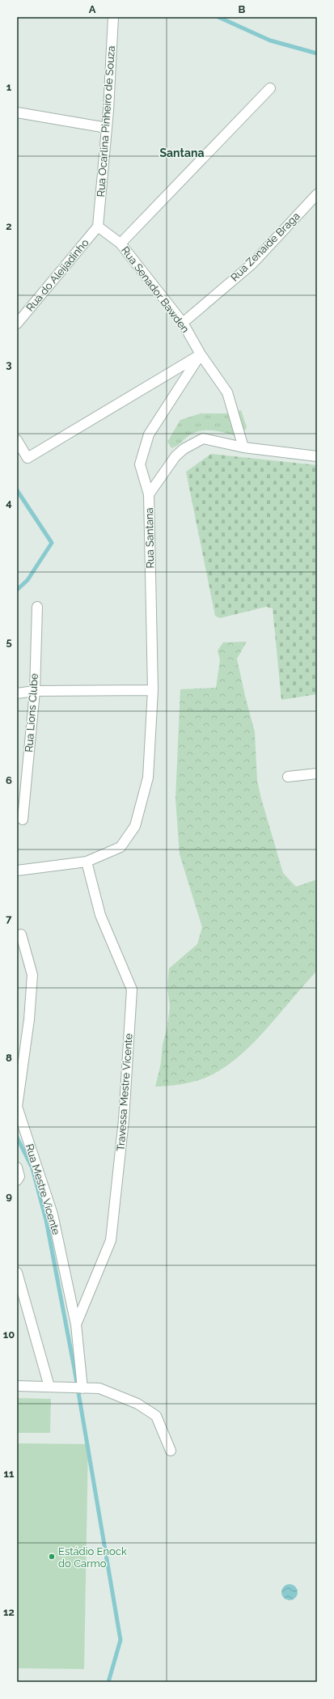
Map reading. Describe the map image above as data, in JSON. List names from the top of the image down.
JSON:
{
  "streets": {
    "street": [
      "Rua Ocarlina Pinheiro de Souza",
      "Rua Zenaide Braga",
      "Rua do Aleijadinho",
      "Rua Senador Bawden",
      "Rua Santana",
      "Rua Lions Clube",
      "Travessa Mestre Vicente",
      "Rua Mestre Vicente"
    ]
  },
  "crossings": [
    ["Rua Ocarlina Pinheiro de Souza", "Rua do Aleijadinho"],
    ["Rua Ocarlina Pinheiro de Souza", "Rua Senador Bawden"],
    ["Rua Zenaide Braga", "Rua Senador Bawden"],
    ["Rua do Aleijadinho", "Rua Senador Bawden"],
    ["Rua Senador Bawden", "Rua Santana"],
    ["Rua Santana", "Travessa Mestre Vicente"],
    ["Travessa Mestre Vicente", "Rua Mestre Vicente"]
  ],
  "districts": ["Santana"],
  "places": ["Estádio Enock do Carmo"],
  "grid": {
    "columns": ["A", "B"],
    "rows": [
      "1",
      "2",
      "3",
      "4",
      "5",
      "6",
      "7",
      "8",
      "9",
      "10",
      "11",
      "12"
    ]
  }
}
